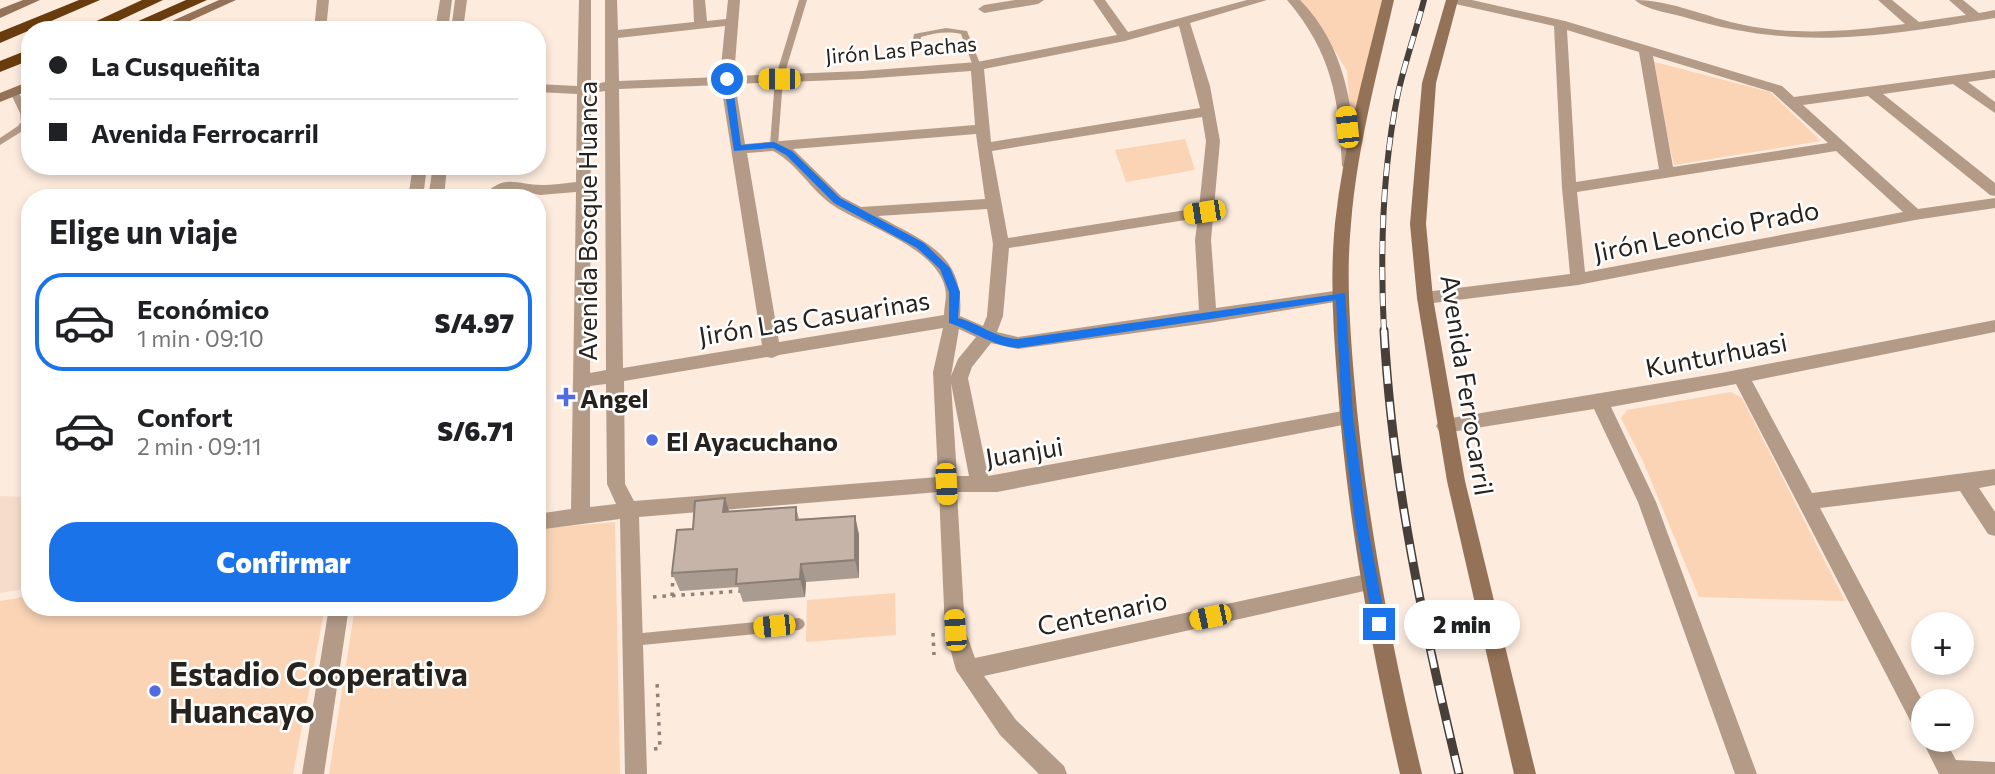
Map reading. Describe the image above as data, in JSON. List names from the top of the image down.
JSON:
{
  "streets": {
    "main road": ["Avenida Ferrocarril"],
    "street": [
      "Jirón Las Pachas",
      "Avenida Bosque Huanca",
      "Jirón Leoncio Prado",
      "Jirón Las Casuarinas",
      "Kunturhuasi",
      "Juanjui",
      "Centenario"
    ]
  },
  "crossings": [
    ["Jirón Las Pachas", "Avenida Bosque Huanca"],
    ["Avenida Bosque Huanca", "Jirón Las Casuarinas"],
    ["Avenida Bosque Huanca", "Juanjui"],
    ["Jirón Leoncio Prado", "Avenida Ferrocarril"],
    ["Kunturhuasi", "Avenida Ferrocarril"]
  ],
  "places": {
    "health": ["Angel"],
    "other": ["El Ayacuchano", "Estadio Cooperativa Huancayo"]
  },
  "page": {
    "banner": ["La Cusqueñita", "Avenida Ferrocarril"],
    "heading": "Elige un viaje",
    "list": [
      {
        "name": "Económico",
        "note": "1 min · 09:10",
        "value": "S/4.97"
      },
      {
        "name": "Confort",
        "note": "2 min · 09:11",
        "value": "S/6.71"
      }
    ],
    "buttons": "Confirmar",
    "bubble": "2 min",
    "map_buttons": ["+", "−"]
  }
}
